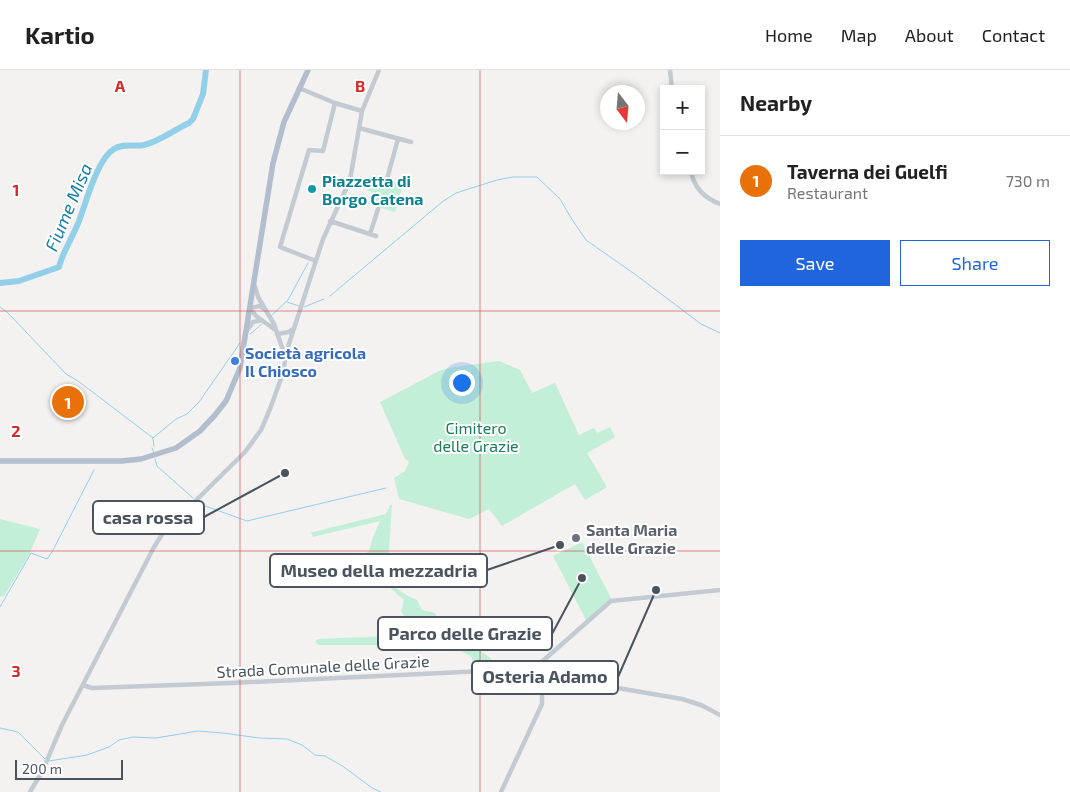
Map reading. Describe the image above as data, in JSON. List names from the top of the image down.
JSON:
{
  "streets": {
    "street": ["Strada Comunale delle Grazie"]
  },
  "water": ["Fiume Misa"],
  "parks": ["Cimitero delle Grazie"],
  "places": [
    "Piazzetta di Borgo Catena",
    "Società agricola Il Chiosco",
    "casa rossa",
    "Santa Maria delle Grazie",
    "Museo della mezzadria",
    "Parco delle Grazie",
    "Osteria Adamo"
  ],
  "scale_bar": "200 m",
  "north": "bottom",
  "page": {
    "header": "Kartio",
    "nav": [
      "Home",
      "Map",
      "About",
      "Contact"
    ],
    "heading": "Nearby",
    "map_buttons": ["+", "−"],
    "list": [
      {
        "mark": "1",
        "name": "Taverna dei Guelfi",
        "note": "Restaurant",
        "value": "730 m"
      }
    ],
    "buttons": ["Save", "Share"],
    "pins": "1",
    "scale": "200 m"
  },
  "grid": {
    "columns": ["A", "B"],
    "rows": ["1", "2", "3"]
  }
}
